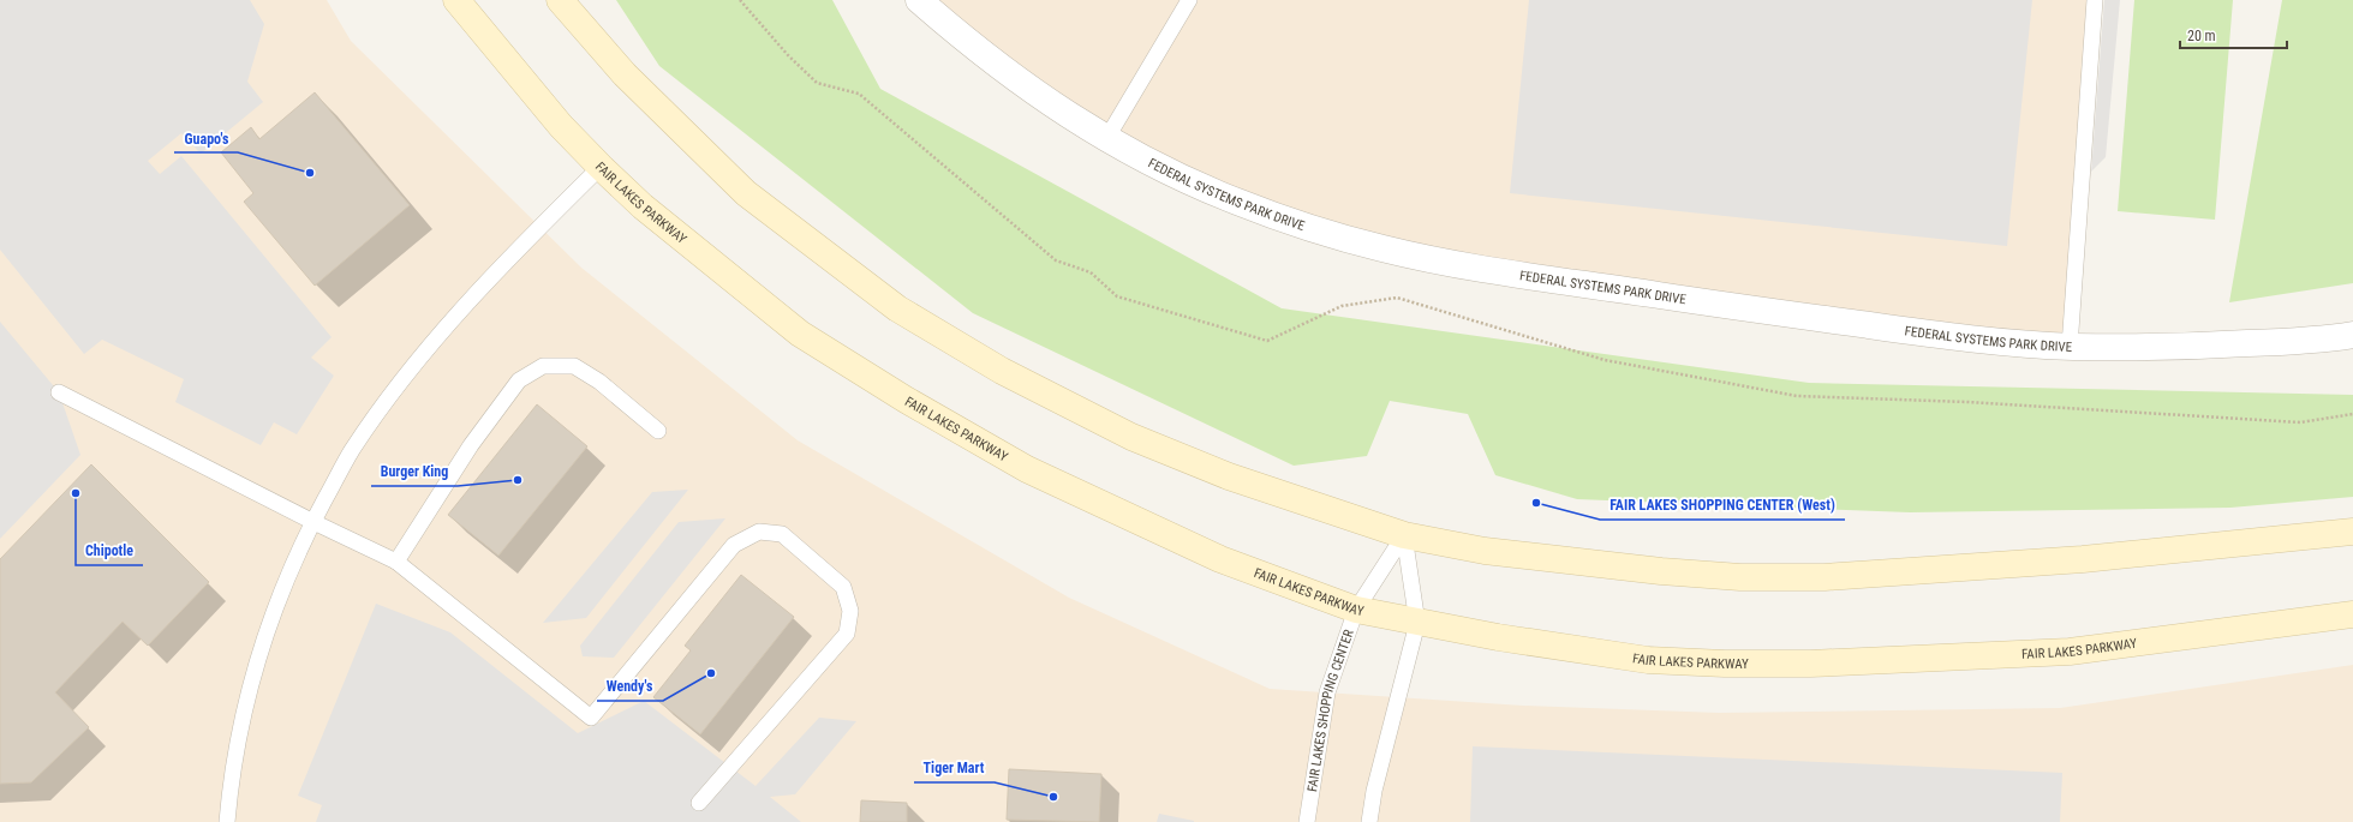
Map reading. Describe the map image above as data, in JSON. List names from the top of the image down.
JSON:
{
  "streets": {
    "main road": ["FAIR LAKES PARKWAY"],
    "street": ["FEDERAL SYSTEMS PARK DRIVE"],
    "lane": ["FAIR LAKES SHOPPING CENTER"]
  },
  "crossings": [
    ["FAIR LAKES PARKWAY", "FAIR LAKES SHOPPING CENTER"]
  ],
  "places": [
    "Guapo's",
    "Burger King",
    "Chipotle",
    "FAIR LAKES SHOPPING CENTER (West)",
    "Wendy's",
    "Tiger Mart"
  ],
  "scale_bar": "20 m"
}
